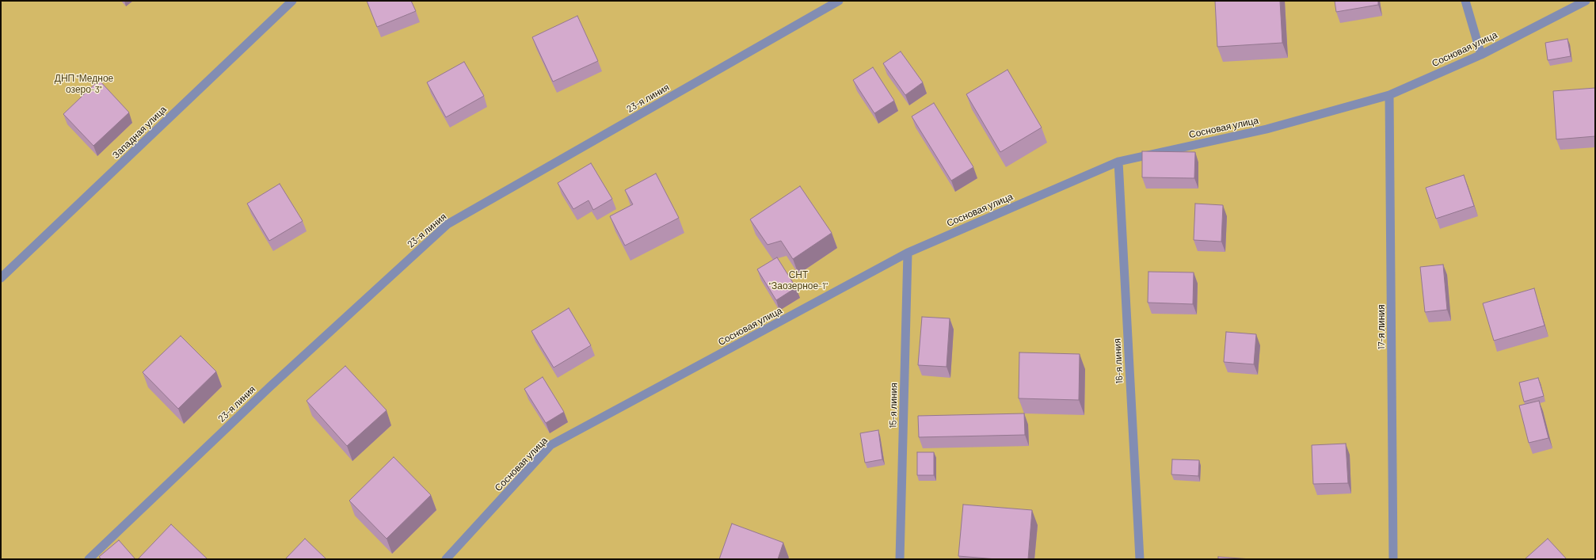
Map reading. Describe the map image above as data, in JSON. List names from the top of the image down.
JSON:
{
  "streets": {
    "street": [
      "Сосновая улица",
      "23-я линия",
      "Западная улица",
      "17-я линия",
      "16-я линия",
      "15-я линия"
    ]
  },
  "crossings": [
    ["Сосновая улица", "17-я линия"],
    ["Сосновая улица", "16-я линия"],
    ["Сосновая улица", "15-я линия"]
  ],
  "parks": ["ДНП \"Медное озеро-3\"", "СНТ \"Заозерное-1\""]
}
